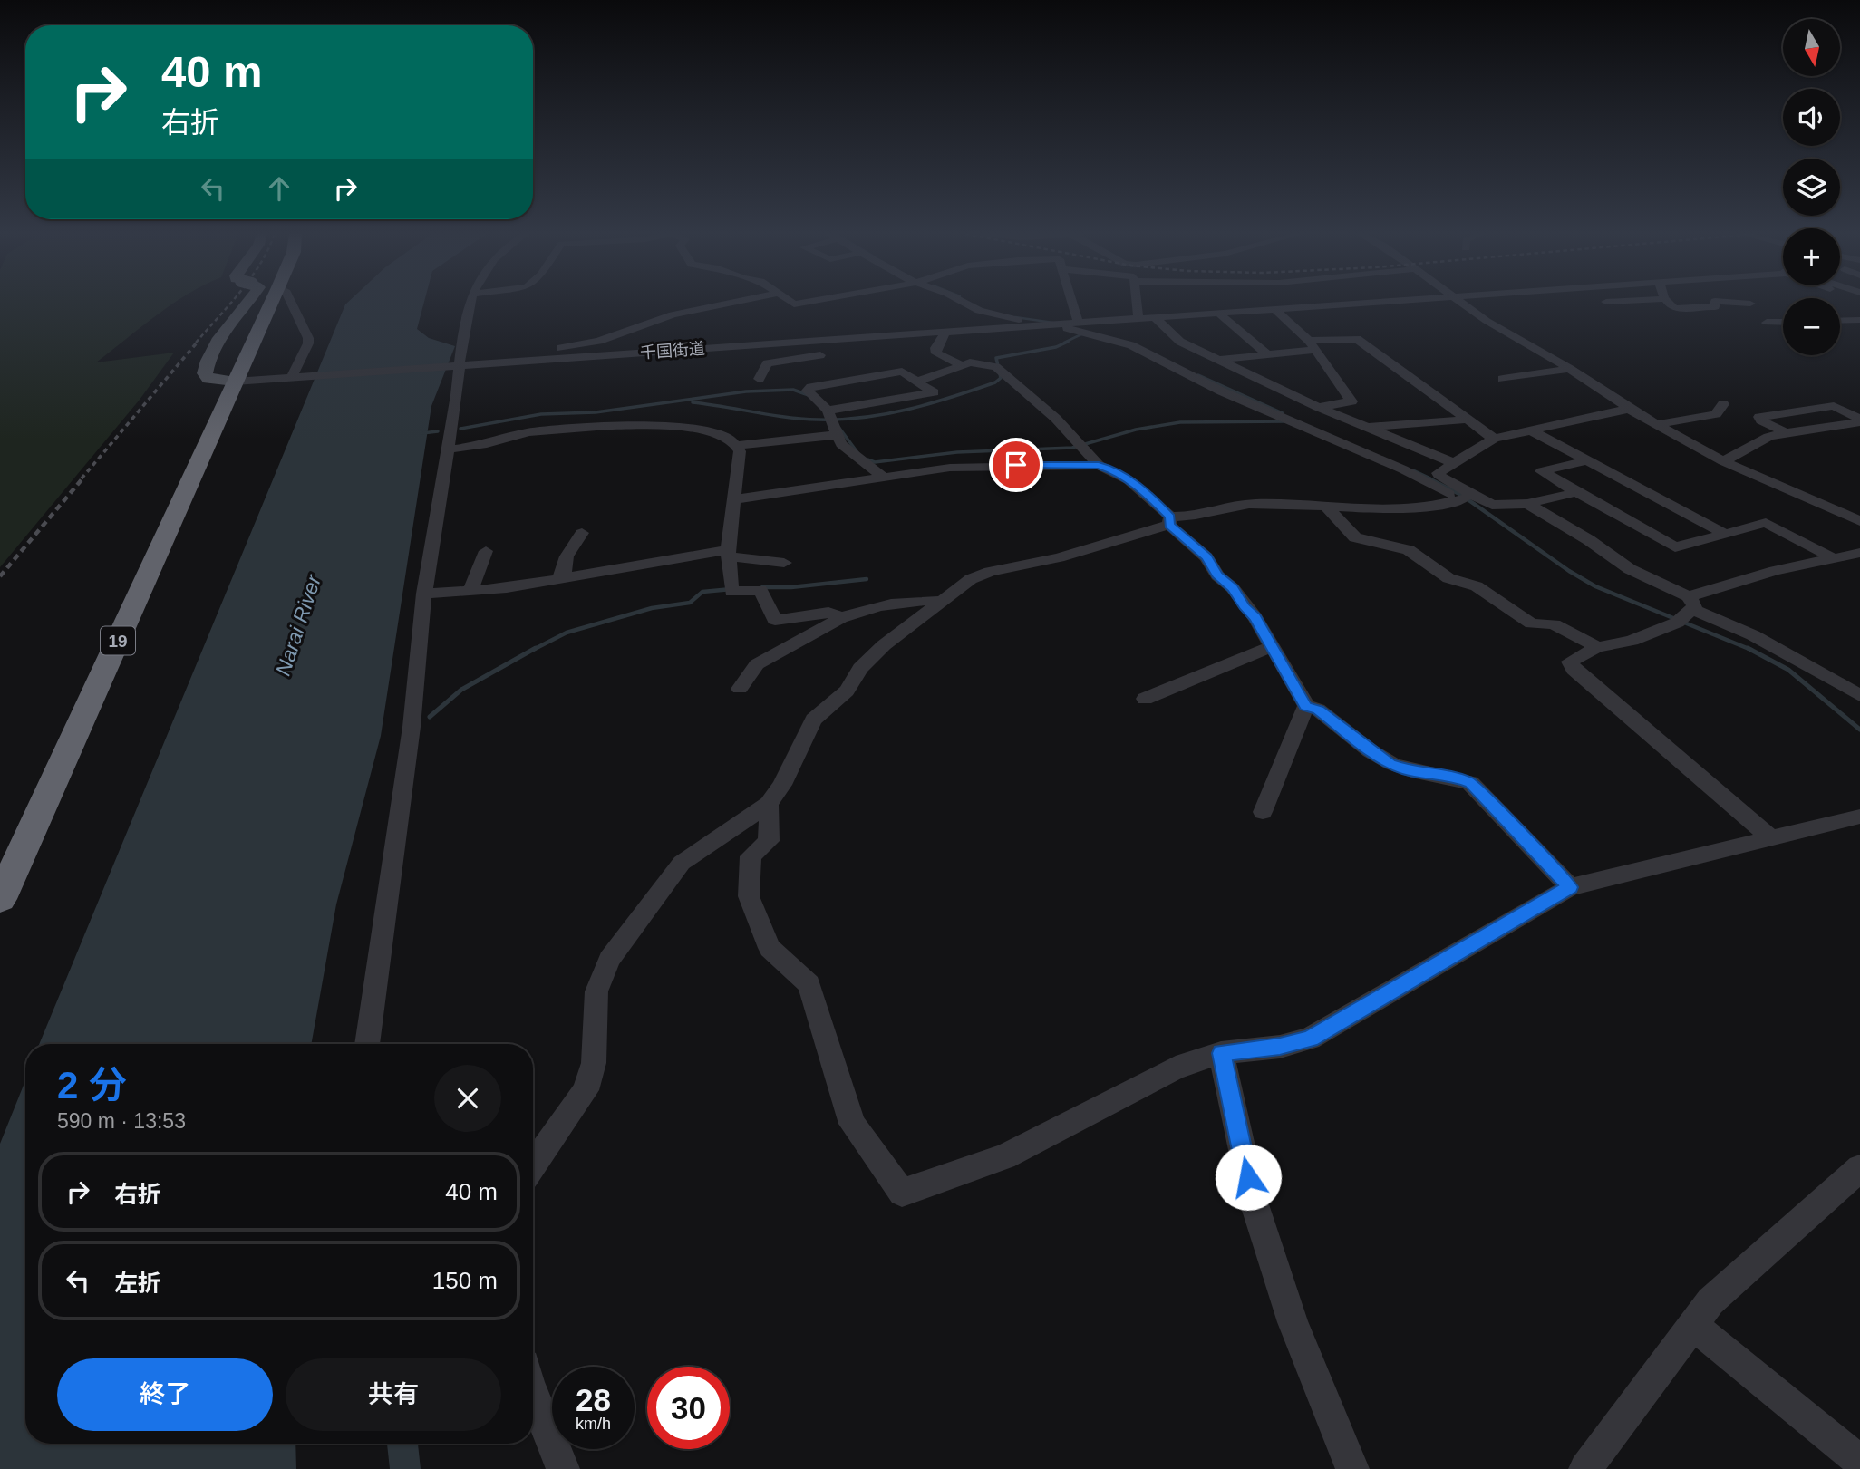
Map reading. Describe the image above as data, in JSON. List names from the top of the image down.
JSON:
{
  "streets": {
    "highway": ["19"],
    "street": ["千国街道"]
  },
  "crossings": [
    ["千国街道", "19"]
  ],
  "water": ["Narai River"],
  "north": "bottom",
  "page": {
    "map_buttons": ["+", "−"],
    "turn": ["40 m", "右折"],
    "heading": ["2 分", "590 m · 13:53"],
    "list": [
      {
        "name": "右折",
        "value": "40 m"
      },
      {
        "name": "左折",
        "value": "150 m"
      }
    ],
    "buttons": ["終了", "共有"],
    "speed": "28 km/h",
    "limit": "30"
  }
}
